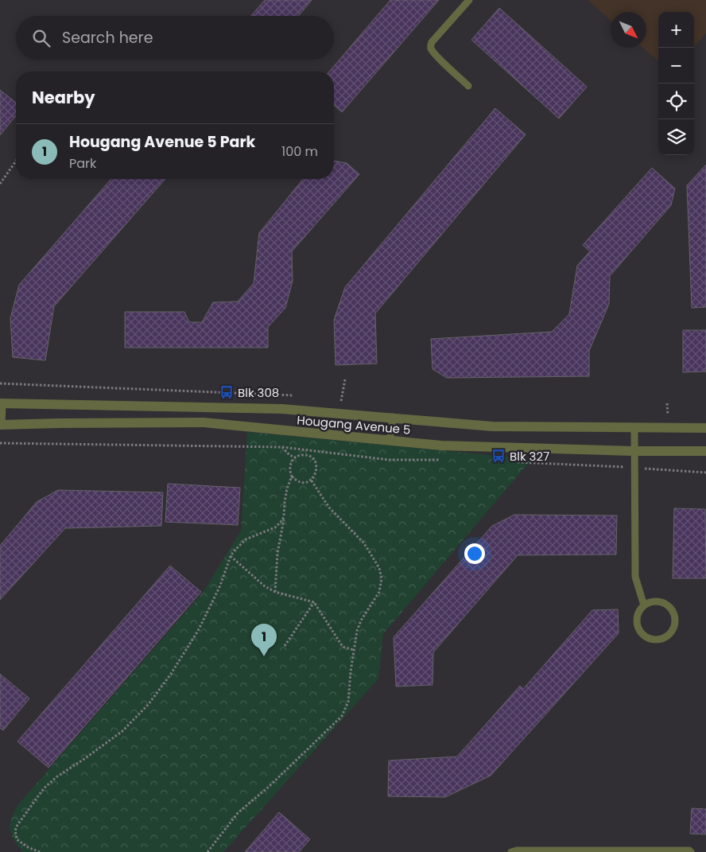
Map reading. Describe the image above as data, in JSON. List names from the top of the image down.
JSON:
{
  "streets": {
    "street": ["Hougang Avenue 5"]
  },
  "places": {
    "bus stop": ["Blk 308", "Blk 327"]
  },
  "north": "bottom right",
  "page": {
    "map_buttons": ["+", "−"],
    "search": "Search here",
    "heading": "Nearby",
    "list": [
      {
        "mark": "1",
        "name": "Hougang Avenue 5 Park",
        "note": "Park",
        "value": "100 m"
      }
    ],
    "pins": "1"
  }
}
